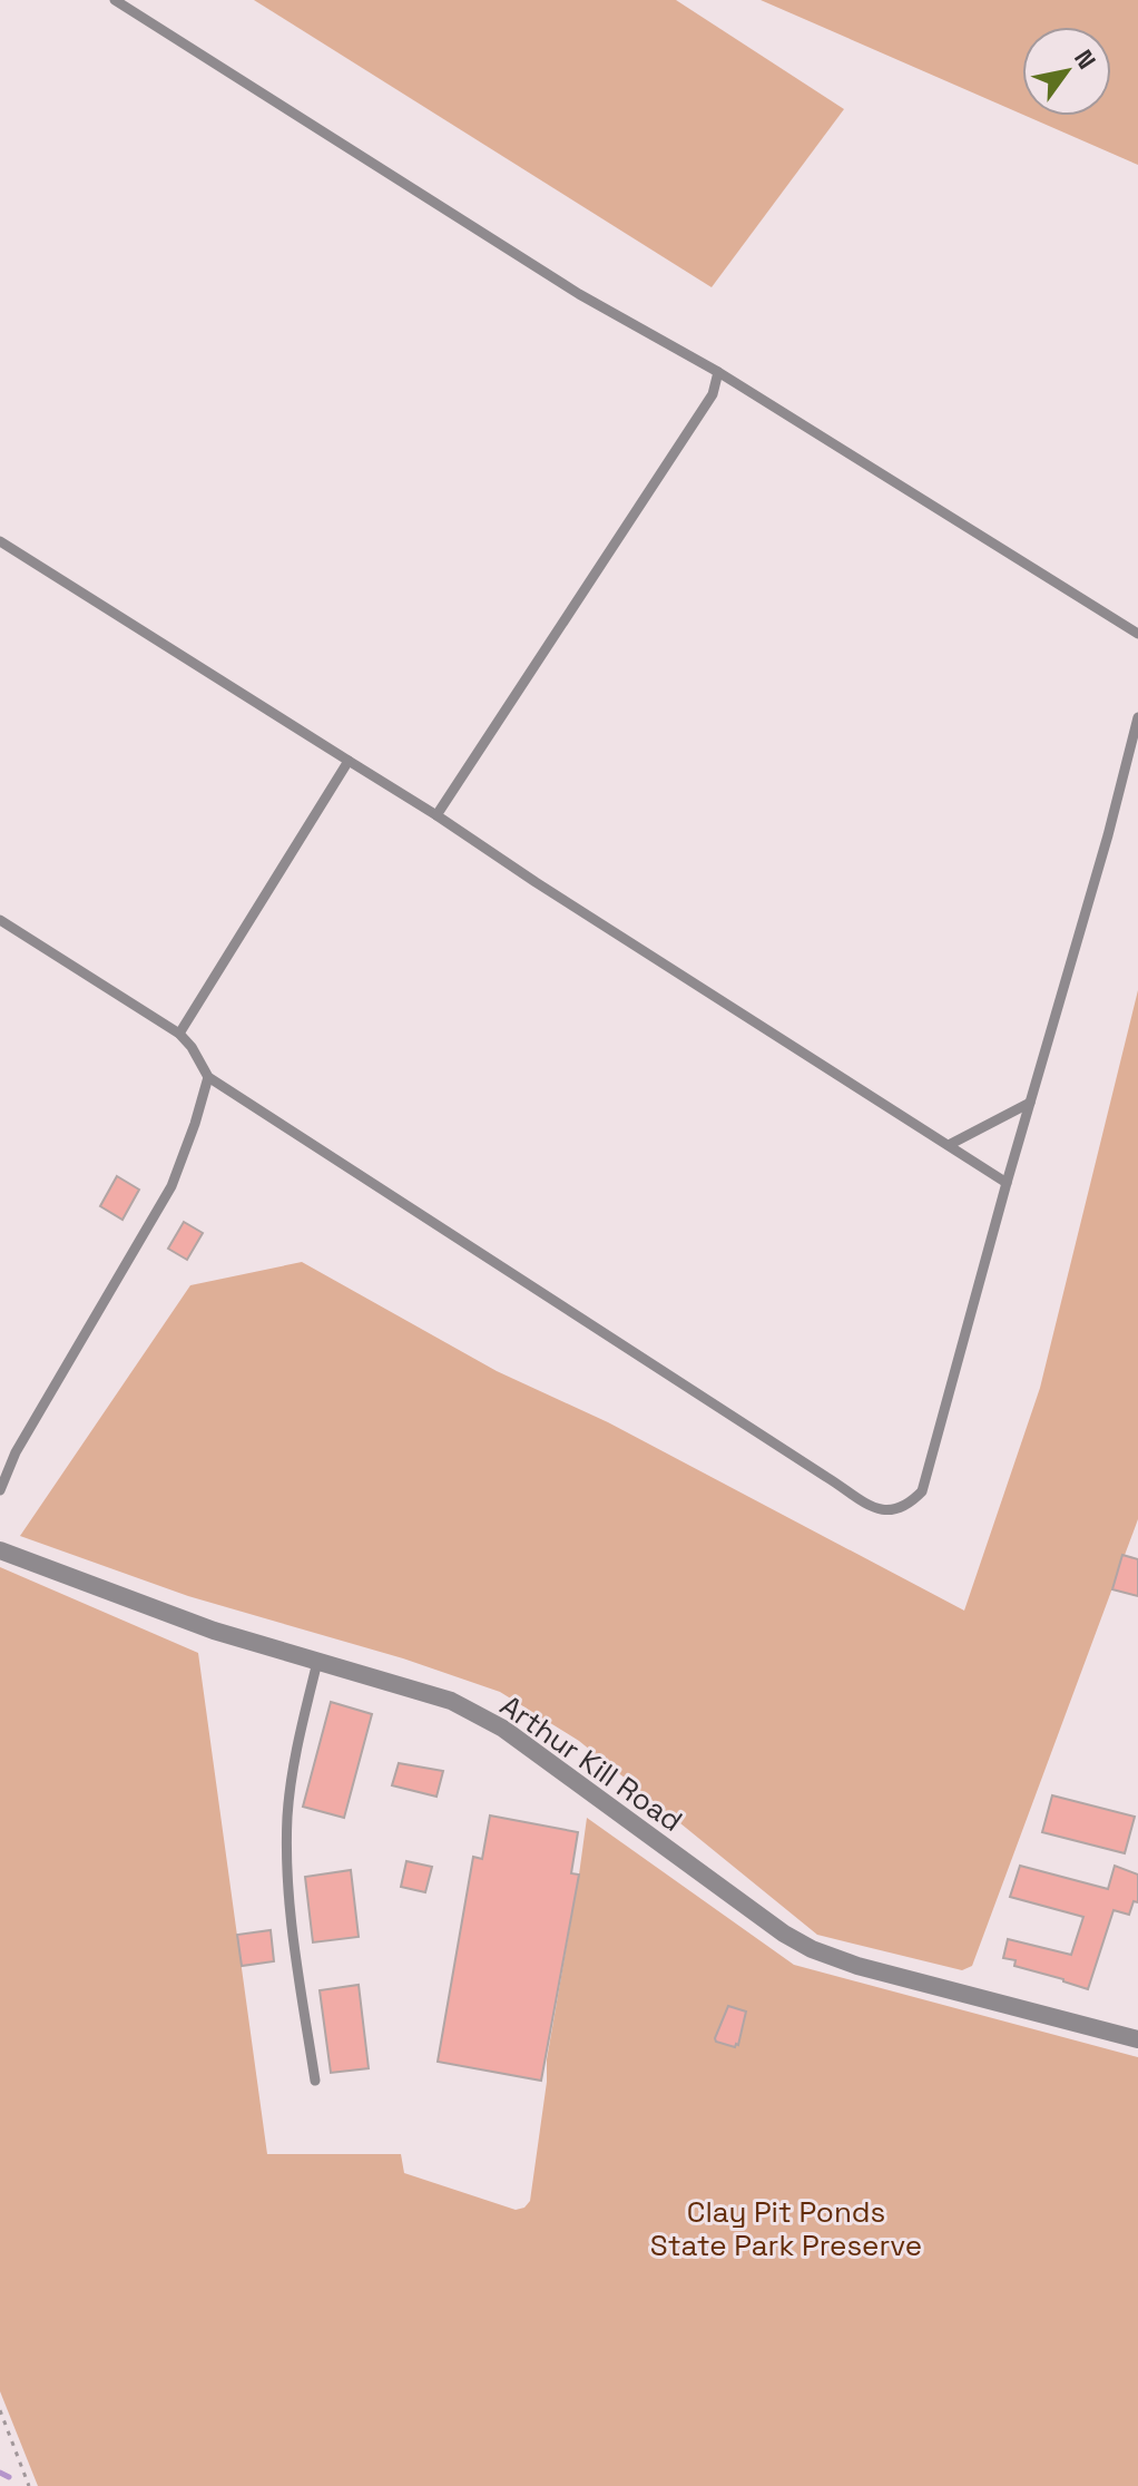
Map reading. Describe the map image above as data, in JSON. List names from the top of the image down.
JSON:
{
  "streets": {
    "street": ["Arthur Kill Road"]
  },
  "parks": ["Clay Pit Ponds State Park Preserve"],
  "north": "top right"
}
